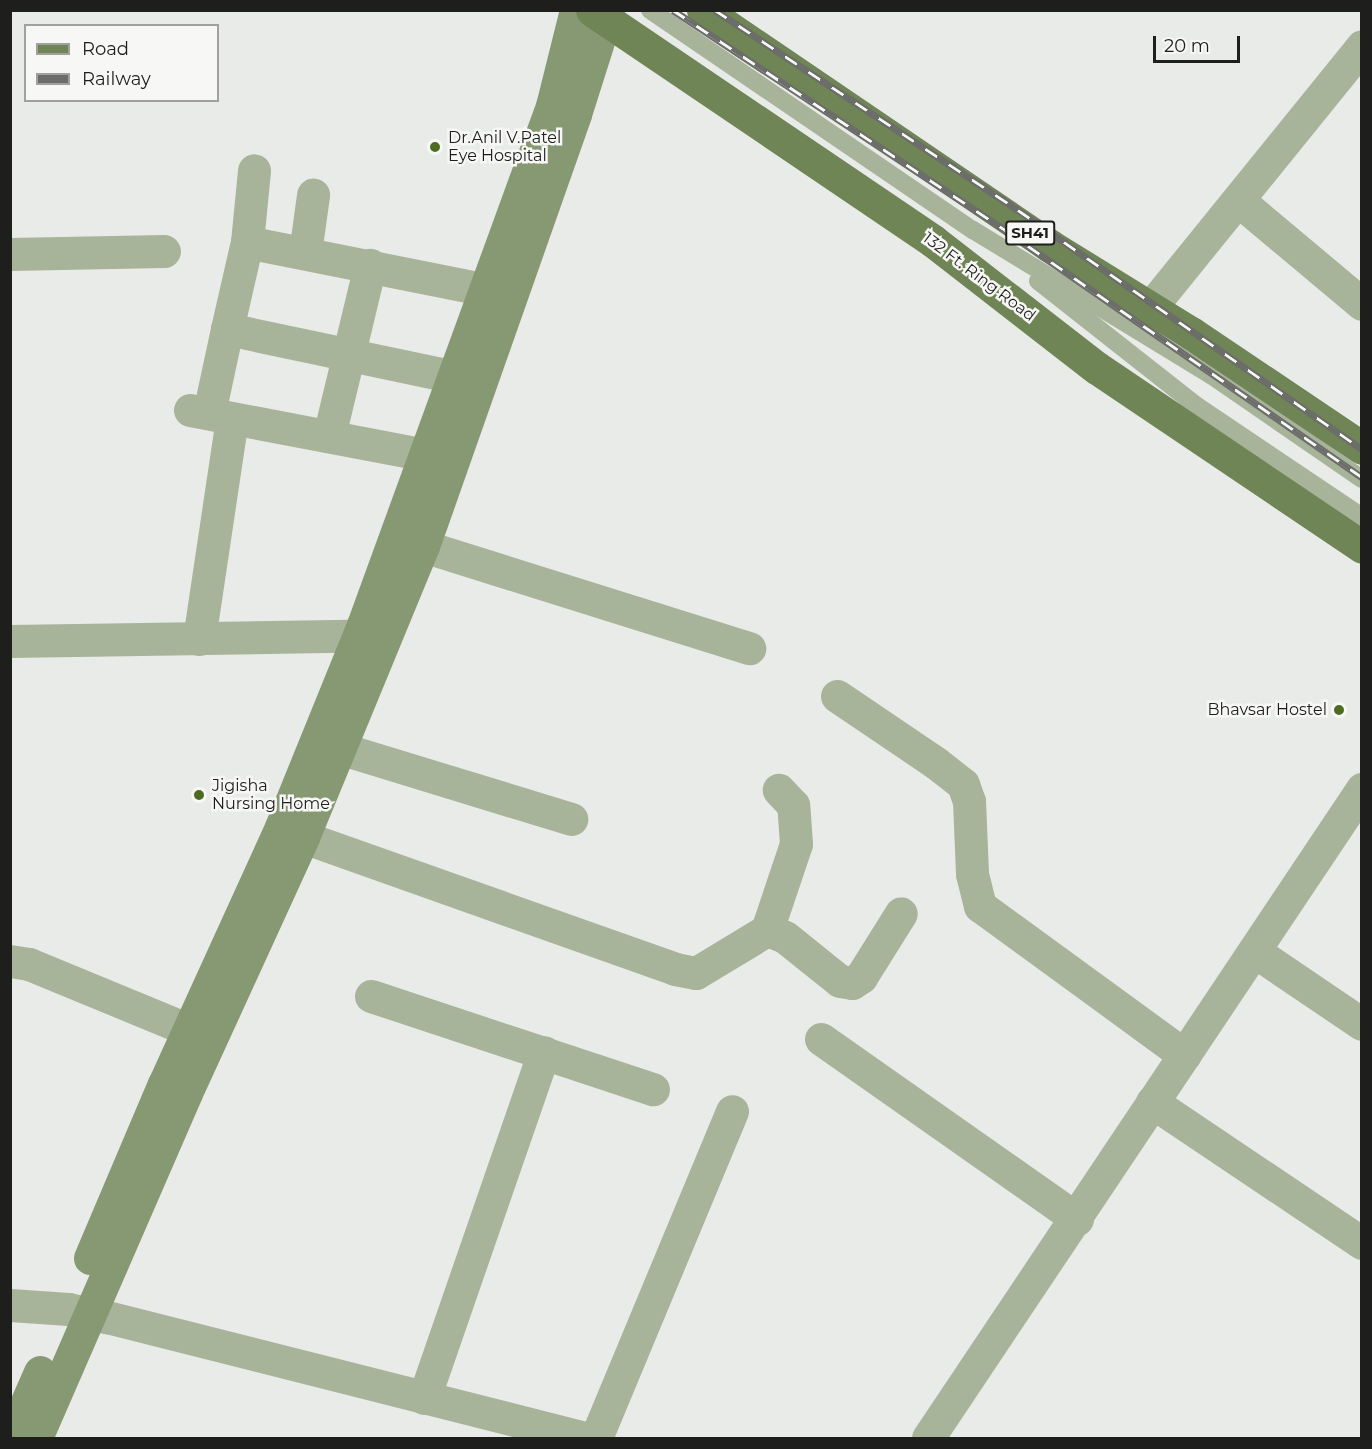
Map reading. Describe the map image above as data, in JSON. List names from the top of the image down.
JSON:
{
  "streets": {
    "main road": ["SH41", "132 Ft. Ring Road"]
  },
  "places": ["Dr.Anil V.Patel Eye Hospital", "Bhavsar Hostel", "Jigisha Nursing Home"],
  "legend": ["Road", "Railway"],
  "scale_bar": "20 m"
}
